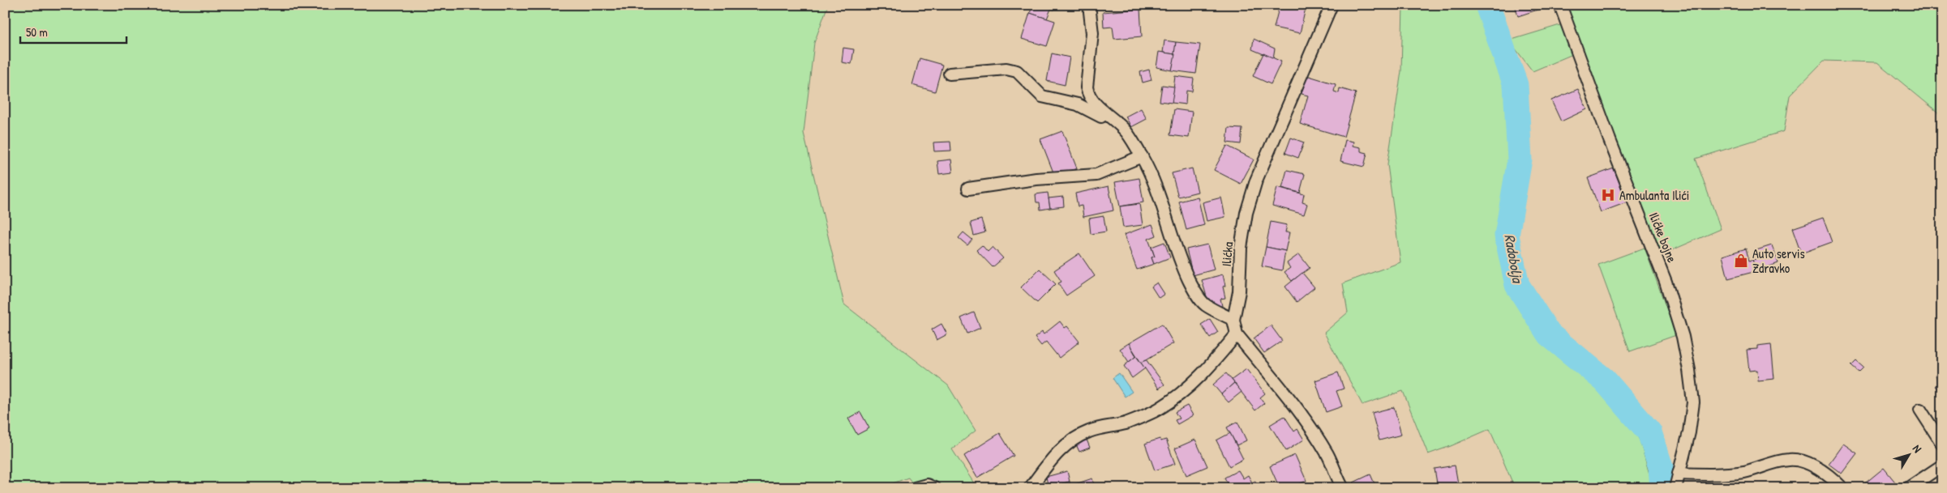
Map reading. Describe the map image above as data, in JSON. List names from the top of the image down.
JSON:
{
  "streets": {
    "street": ["Ilićke bojne", "Ilićka"]
  },
  "water": ["Radobolja"],
  "places": {
    "hospital": ["Ambulanta Ilići"],
    "shop": ["Auto servis Zdravko"]
  },
  "scale_bar": "50 m",
  "north": "top right"
}
